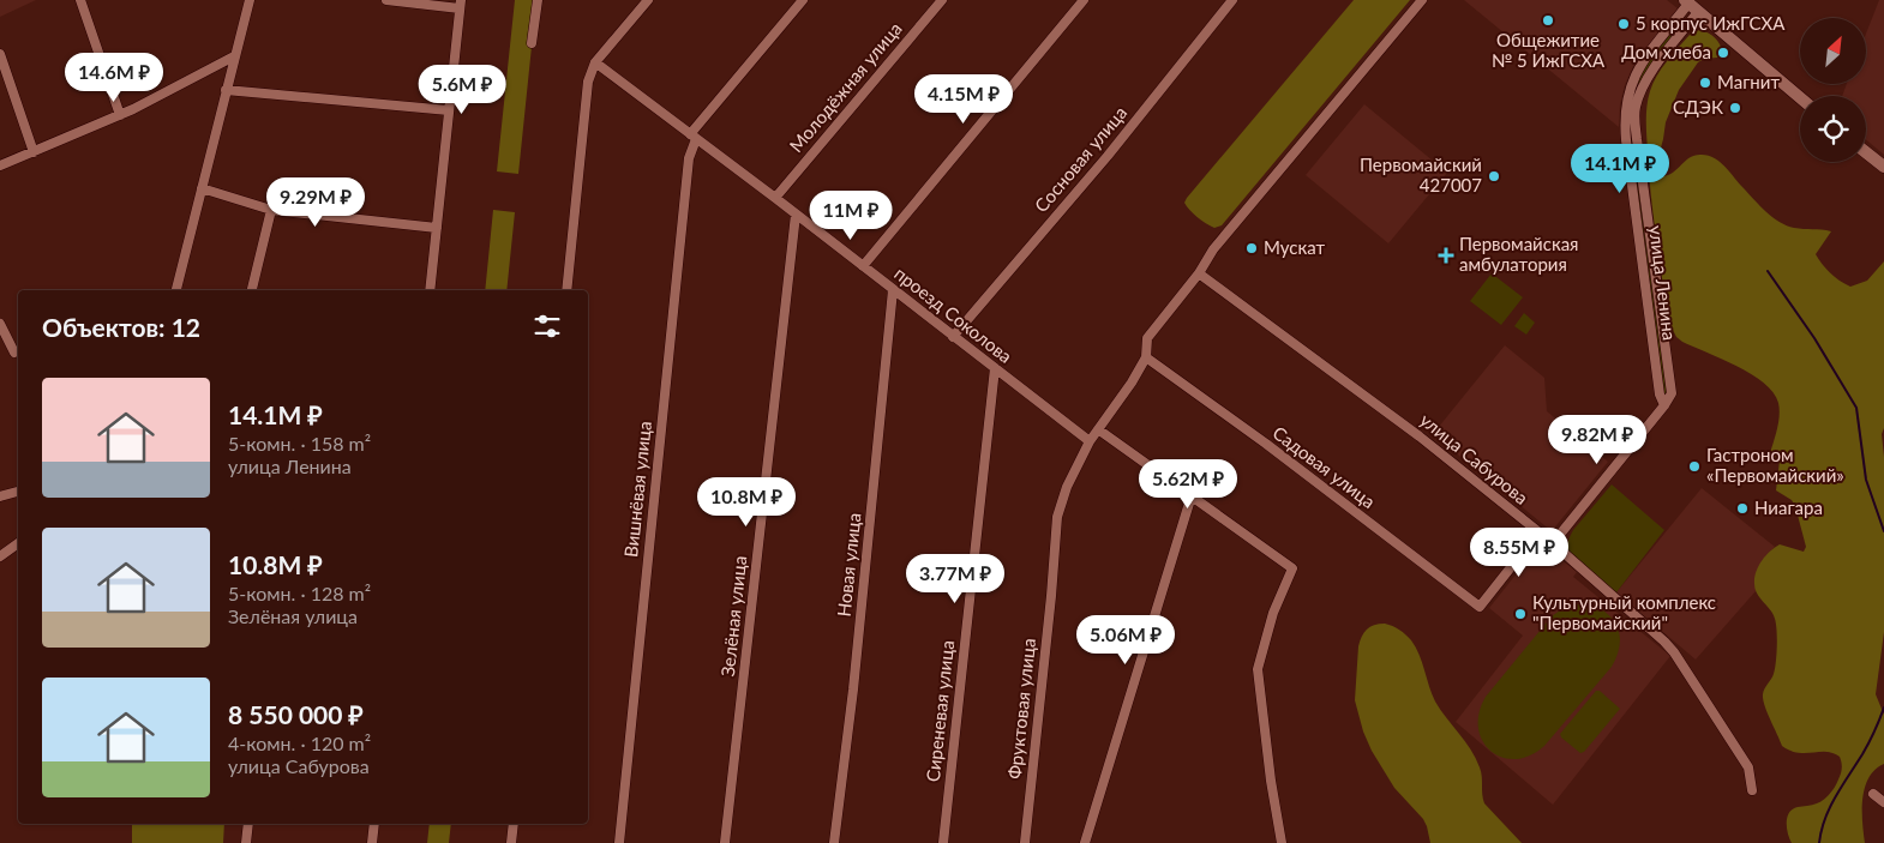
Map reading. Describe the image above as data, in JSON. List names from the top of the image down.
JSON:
{
  "streets": {
    "street": [
      "Молодёжная улица",
      "Сосновая улица",
      "улица Ленина",
      "проезд Соколова",
      "улица Сабурова",
      "Садовая улица",
      "Вишнёвая улица",
      "Новая улица",
      "Зелёная улица",
      "Фруктовая улица",
      "Сиреневая улица"
    ]
  },
  "crossings": [
    ["Молодёжная улица", "проезд Соколова"],
    ["Сосновая улица", "проезд Соколова"],
    ["улица Ленина", "улица Сабурова"],
    ["проезд Соколова", "Вишнёвая улица"],
    ["проезд Соколова", "Новая улица"],
    ["проезд Соколова", "Зелёная улица"],
    ["проезд Соколова", "Фруктовая улица"],
    ["проезд Соколова", "Сиреневая улица"],
    ["улица Сабурова", "Садовая улица"],
    ["улица Сабурова", "Фруктовая улица"],
    ["Садовая улица", "Фруктовая улица"]
  ],
  "places": {
    "other": [
      "Общежитие № 5 ИжГСХА",
      "5 корпус ИжГСХА",
      "Дом хлеба",
      "Магнит",
      "СДЭК",
      "Первомайский 427007",
      "Мускат",
      "Гастроном «Первомайский»",
      "Ниагара",
      "Культурный комплекс \"Первомайский\""
    ],
    "health": ["Первомайская амбулатория"]
  },
  "north": "top right",
  "page": {
    "price": [
      "14.6M ₽",
      "5.6M ₽",
      "4.15M ₽",
      "14.1M ₽",
      "9.29M ₽",
      "11M ₽",
      "9.82M ₽",
      "5.62M ₽",
      "10.8M ₽",
      "8.55M ₽",
      "3.77M ₽",
      "5.06M ₽"
    ],
    "heading": "Объектов: 12",
    "list": [
      {
        "name": "14.1M ₽",
        "note": "5-комн. · 158 m² · улица Ленина"
      },
      {
        "name": "10.8M ₽",
        "note": "5-комн. · 128 m² · Зелёная улица"
      },
      {
        "name": "8 550 000 ₽",
        "note": "4-комн. · 120 m² · улица Сабурова"
      }
    ]
  }
}
